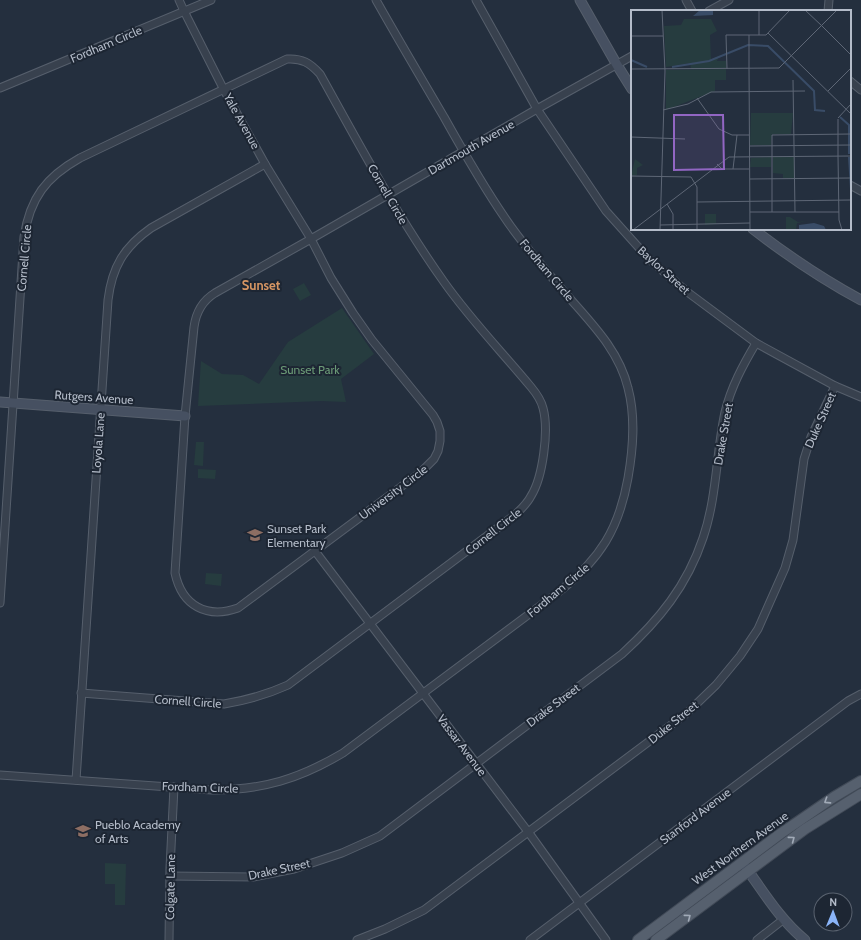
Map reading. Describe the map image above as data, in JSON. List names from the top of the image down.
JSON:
{
  "streets": {
    "main road": ["West Northern Avenue"],
    "street": [
      "Fordham Circle",
      "Yale Avenue",
      "Dartmouth Avenue",
      "Cornell Circle",
      "Baylor Street",
      "Rutgers Avenue",
      "Duke Street",
      "Drake Street",
      "Loyola Lane",
      "University Circle",
      "Vassar Avenue",
      "Stanford Avenue",
      "Colgate Lane"
    ]
  },
  "crossings": [
    ["Fordham Circle", "Yale Avenue"],
    ["Fordham Circle", "Dartmouth Avenue"],
    ["Fordham Circle", "Loyola Lane"],
    ["Fordham Circle", "Vassar Avenue"],
    ["Fordham Circle", "Colgate Lane"],
    ["Yale Avenue", "Dartmouth Avenue"],
    ["Yale Avenue", "Cornell Circle"],
    ["Yale Avenue", "Loyola Lane"],
    ["Yale Avenue", "University Circle"],
    ["Dartmouth Avenue", "Cornell Circle"],
    ["Dartmouth Avenue", "Baylor Street"],
    ["Dartmouth Avenue", "University Circle"],
    ["Cornell Circle", "Rutgers Avenue"],
    ["Cornell Circle", "Loyola Lane"],
    ["Cornell Circle", "Vassar Avenue"],
    ["Baylor Street", "Duke Street"],
    ["Baylor Street", "Drake Street"],
    ["Rutgers Avenue", "Loyola Lane"],
    ["Rutgers Avenue", "University Circle"],
    ["Duke Street", "Vassar Avenue"],
    ["Drake Street", "Vassar Avenue"],
    ["Drake Street", "Colgate Lane"],
    ["University Circle", "Vassar Avenue"],
    ["Vassar Avenue", "Stanford Avenue"]
  ],
  "districts": ["Sunset"],
  "parks": ["Sunset Park"],
  "places": {
    "school or university": ["Sunset Park Elementary", "Pueblo Academy of Arts"]
  },
  "north": "top"
}
